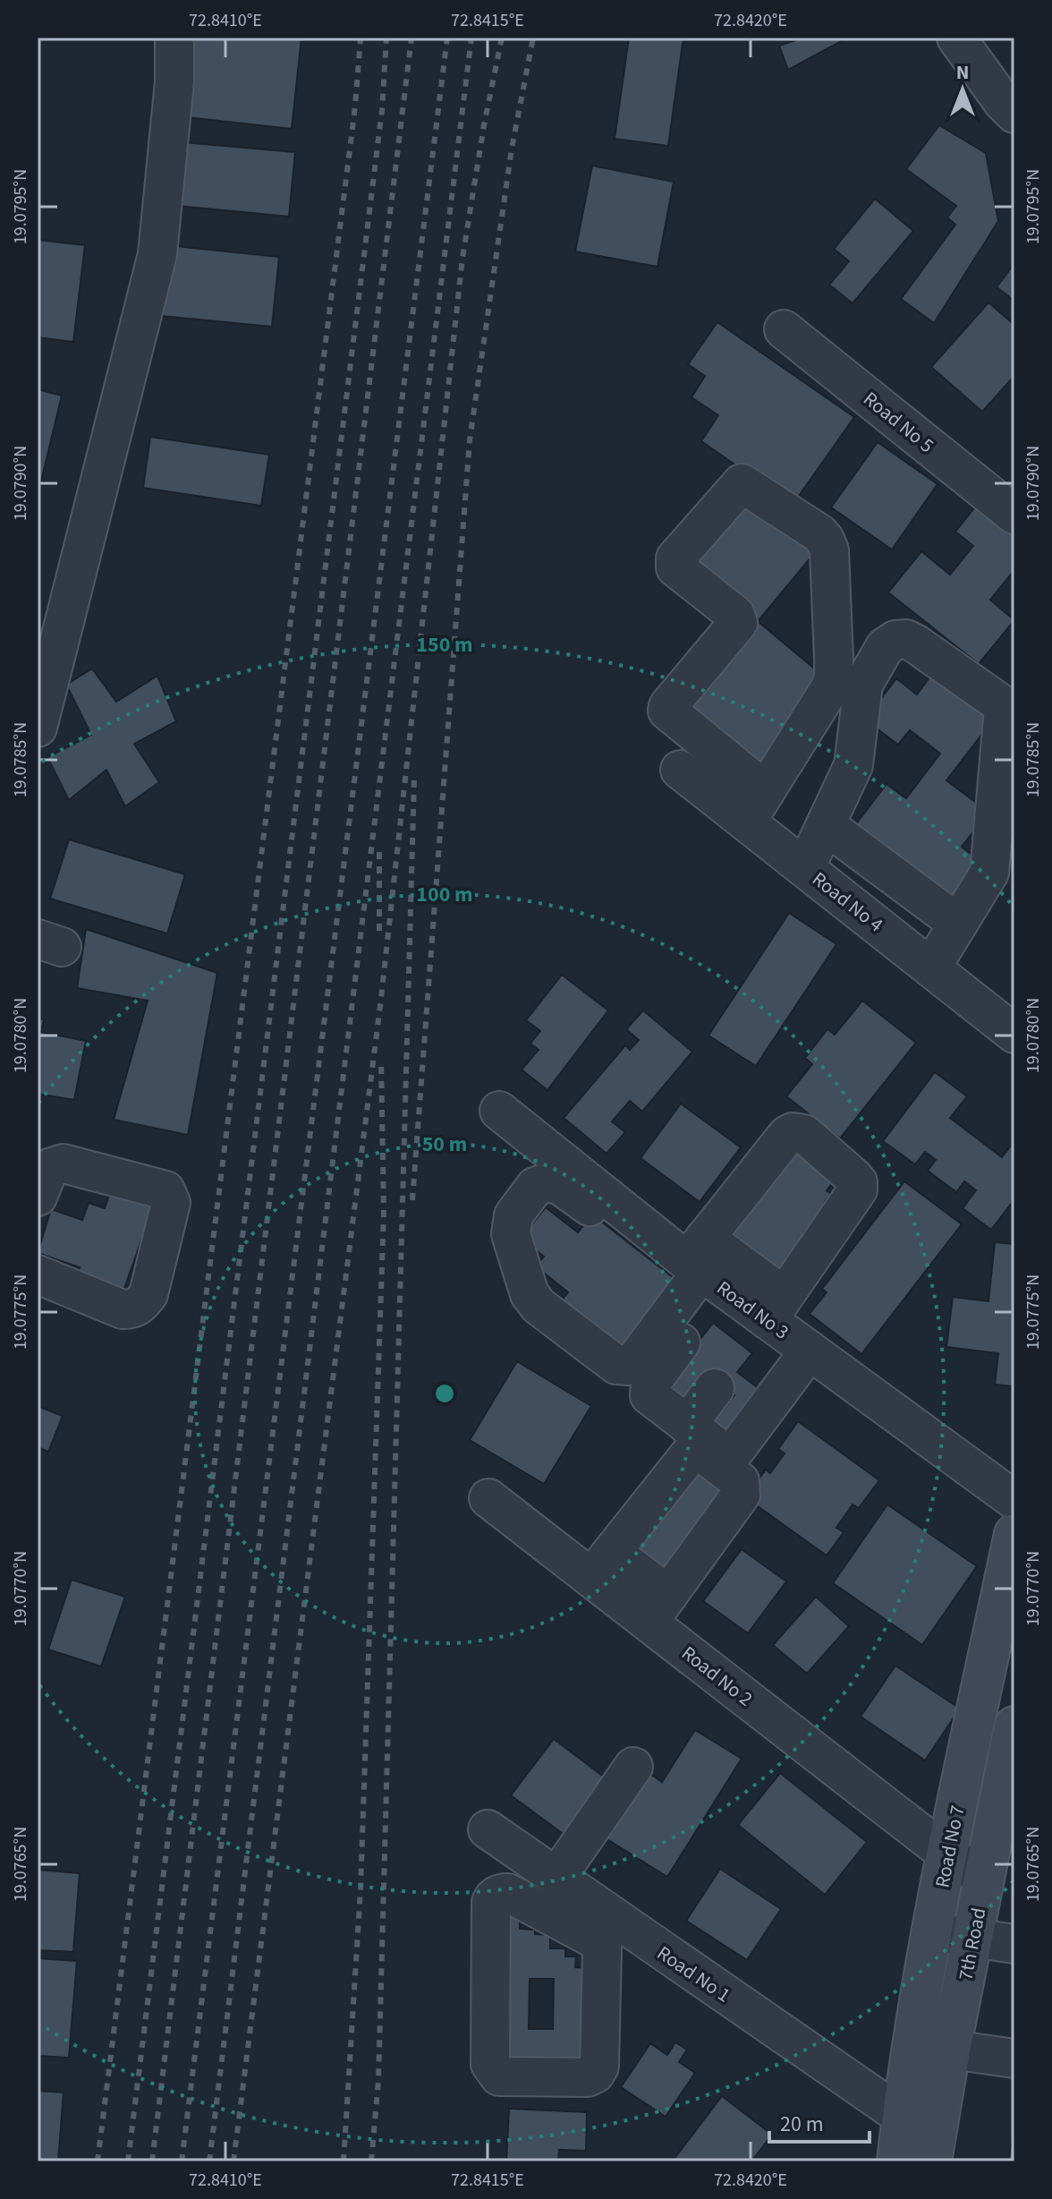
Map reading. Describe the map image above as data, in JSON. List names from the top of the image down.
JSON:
{
  "streets": {
    "street": [
      "Road No 5",
      "Road No 4",
      "Road No 3",
      "Road No 2",
      "Road No 7",
      "7th Road",
      "Road No 1"
    ]
  },
  "crossings": [
    ["Road No 2", "Road No 7"],
    ["Road No 2", "7th Road"],
    ["Road No 7", "Road No 1"],
    ["7th Road", "Road No 1"]
  ],
  "scale_bar": "20 m",
  "north": "top",
  "coordinates": [
    "72.8410°E",
    "72.8415°E",
    "72.8420°E",
    "19.0795°N",
    "19.0790°N",
    "19.0785°N",
    "19.0780°N",
    "19.0775°N",
    "19.0770°N",
    "19.0765°N"
  ],
  "rings": ["150 m", "100 m", "50 m"]
}
